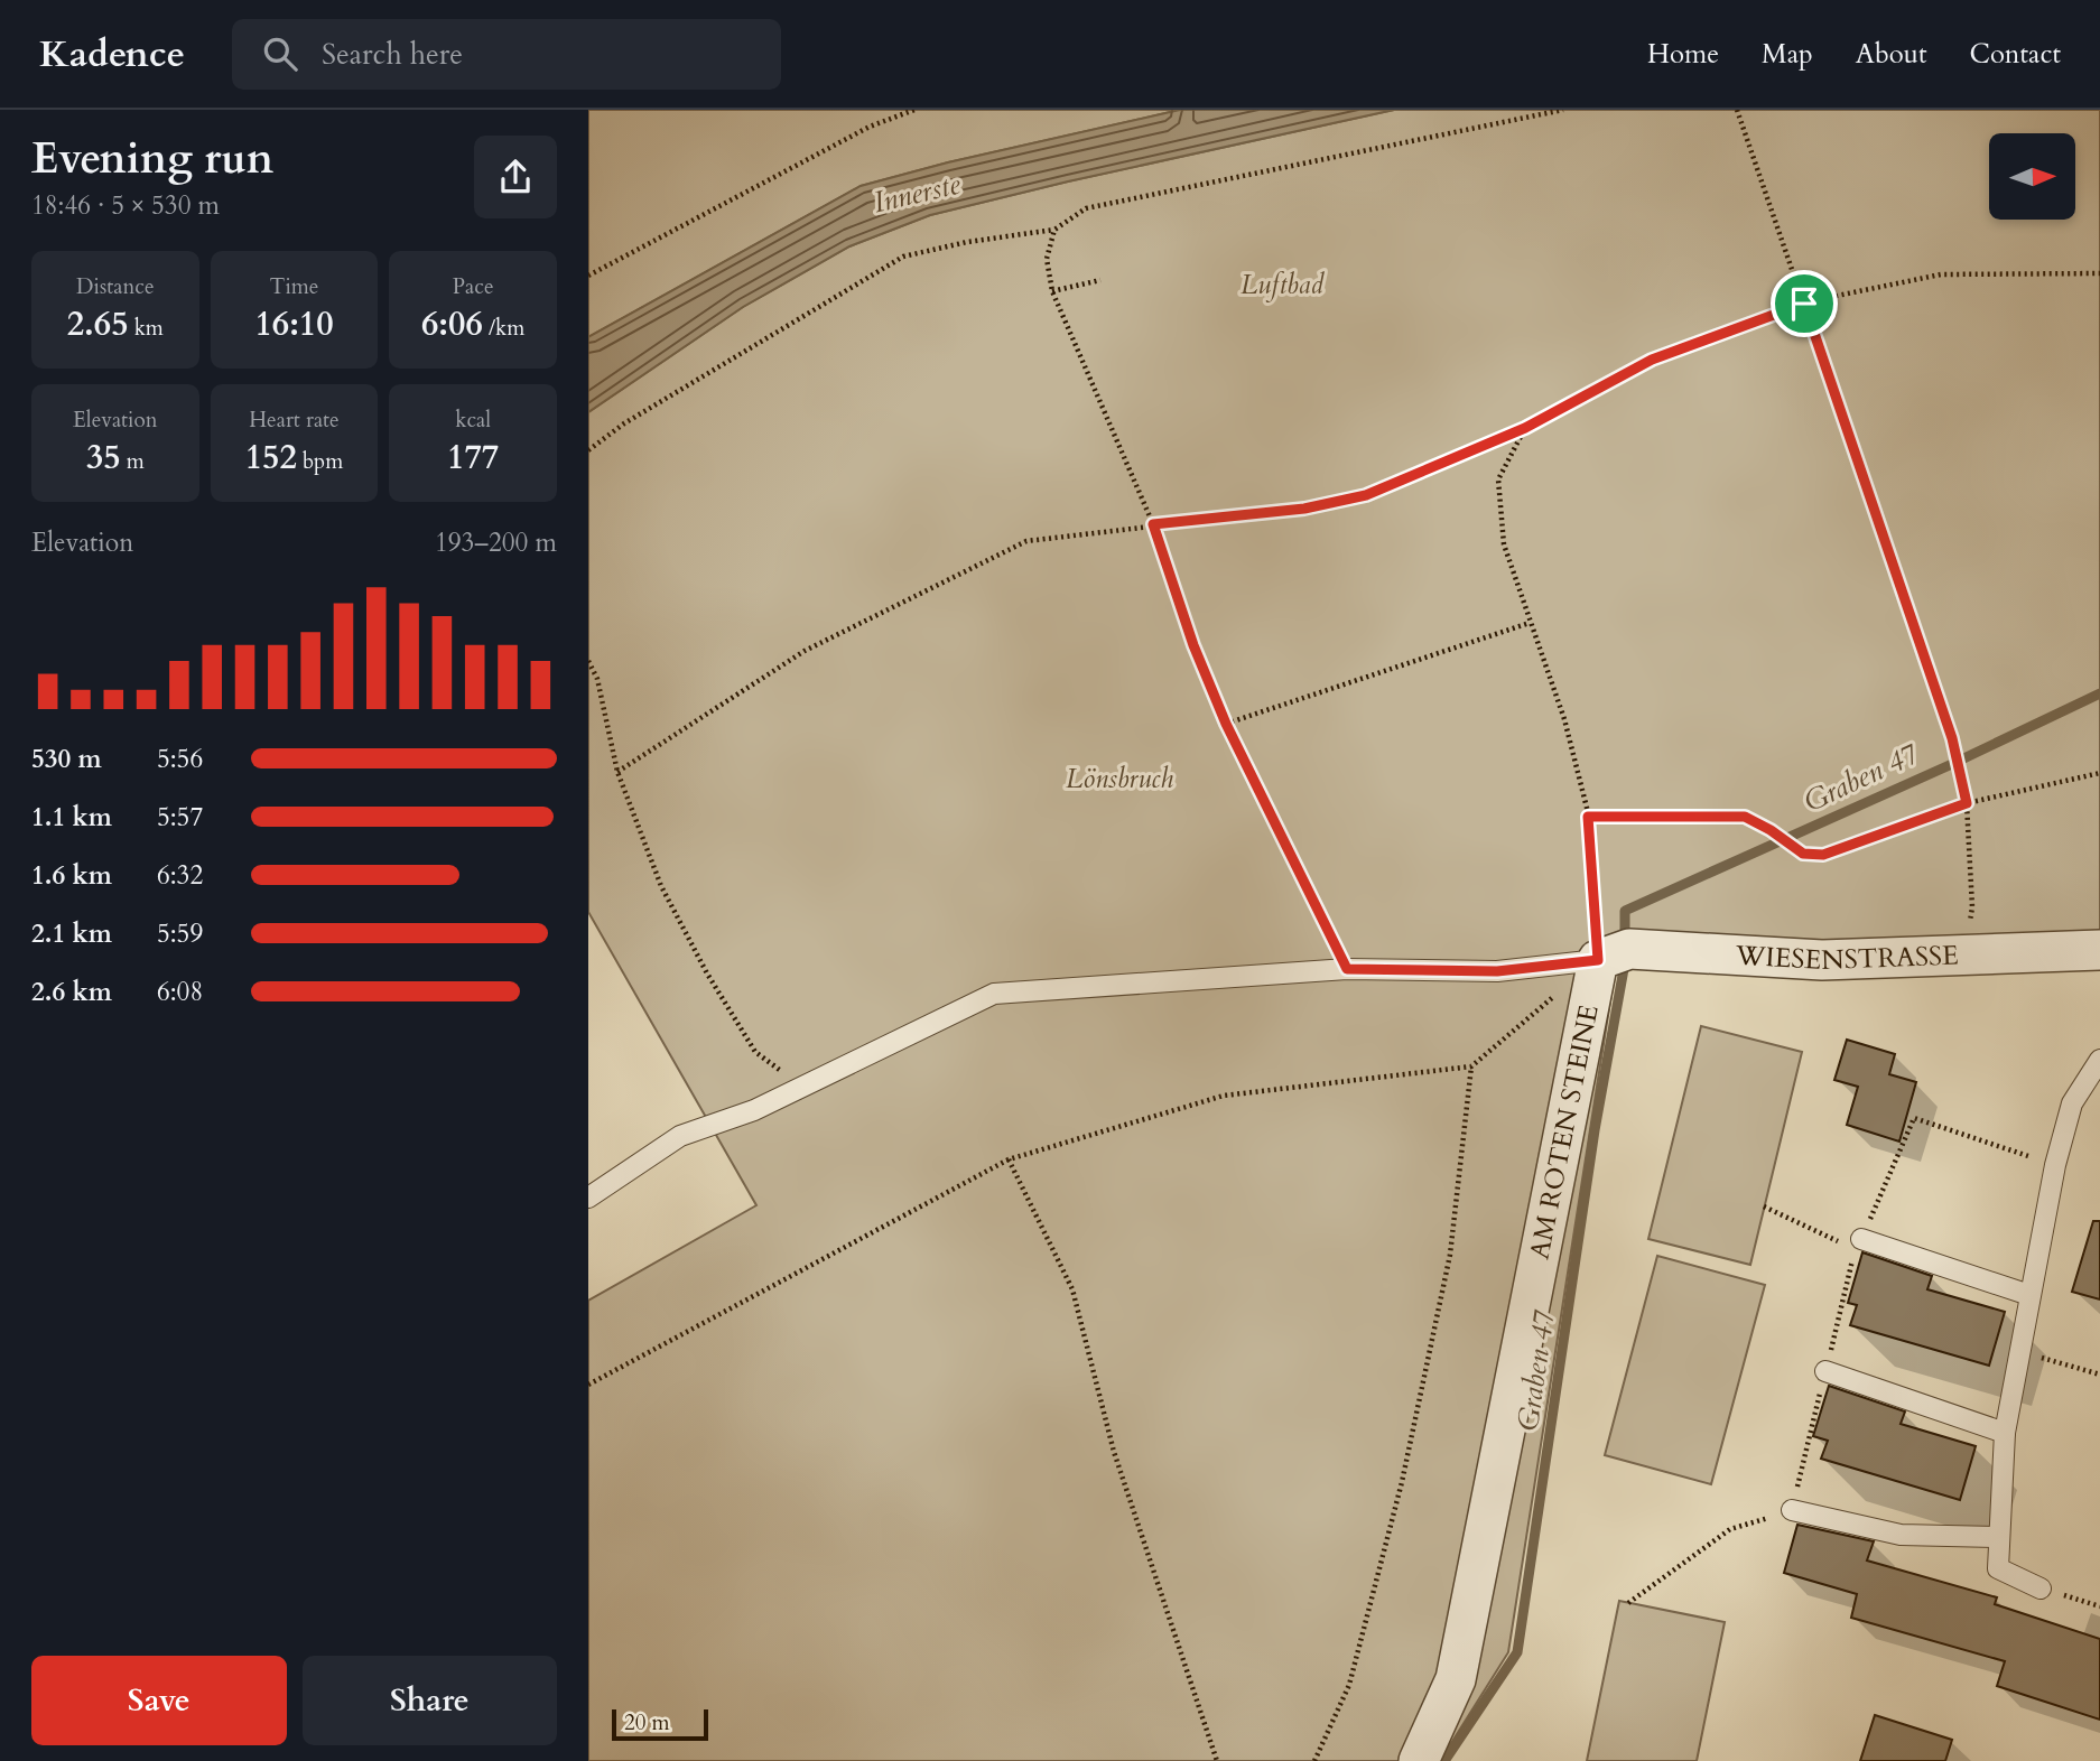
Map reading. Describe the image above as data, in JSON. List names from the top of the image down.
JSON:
{
  "streets": {
    "street": ["WIESENSTRASSE", "AM ROTEN STEINE"]
  },
  "crossings": [
    ["WIESENSTRASSE", "AM ROTEN STEINE"]
  ],
  "water": ["Innerste", "Graben 47"],
  "parks": ["Luftbad", "Lönsbruch"],
  "scale_bar": "20 m",
  "north": "right",
  "page": {
    "header": "Kadence",
    "search": "Search here",
    "nav": [
      "Home",
      "Map",
      "About",
      "Contact"
    ],
    "heading": ["Evening run", "18:46 · 5 × 530 m"],
    "stats": [
      ["Distance", "2.65 km"],
      ["Time", "16:10"],
      ["Pace", "6:06 /km"],
      ["Elevation", "35 m"],
      ["Heart rate", "152 bpm"],
      ["kcal", "177"]
    ],
    "chart": ["Elevation", "193–200 m"],
    "list": [
      {
        "name": "530 m",
        "note": "5:56"
      },
      {
        "name": "1.1 km",
        "note": "5:57"
      },
      {
        "name": "1.6 km",
        "note": "6:32"
      },
      {
        "name": "2.1 km",
        "note": "5:59"
      },
      {
        "name": "2.6 km",
        "note": "6:08"
      }
    ],
    "buttons": ["Save", "Share"],
    "scale": "20 m"
  }
}
